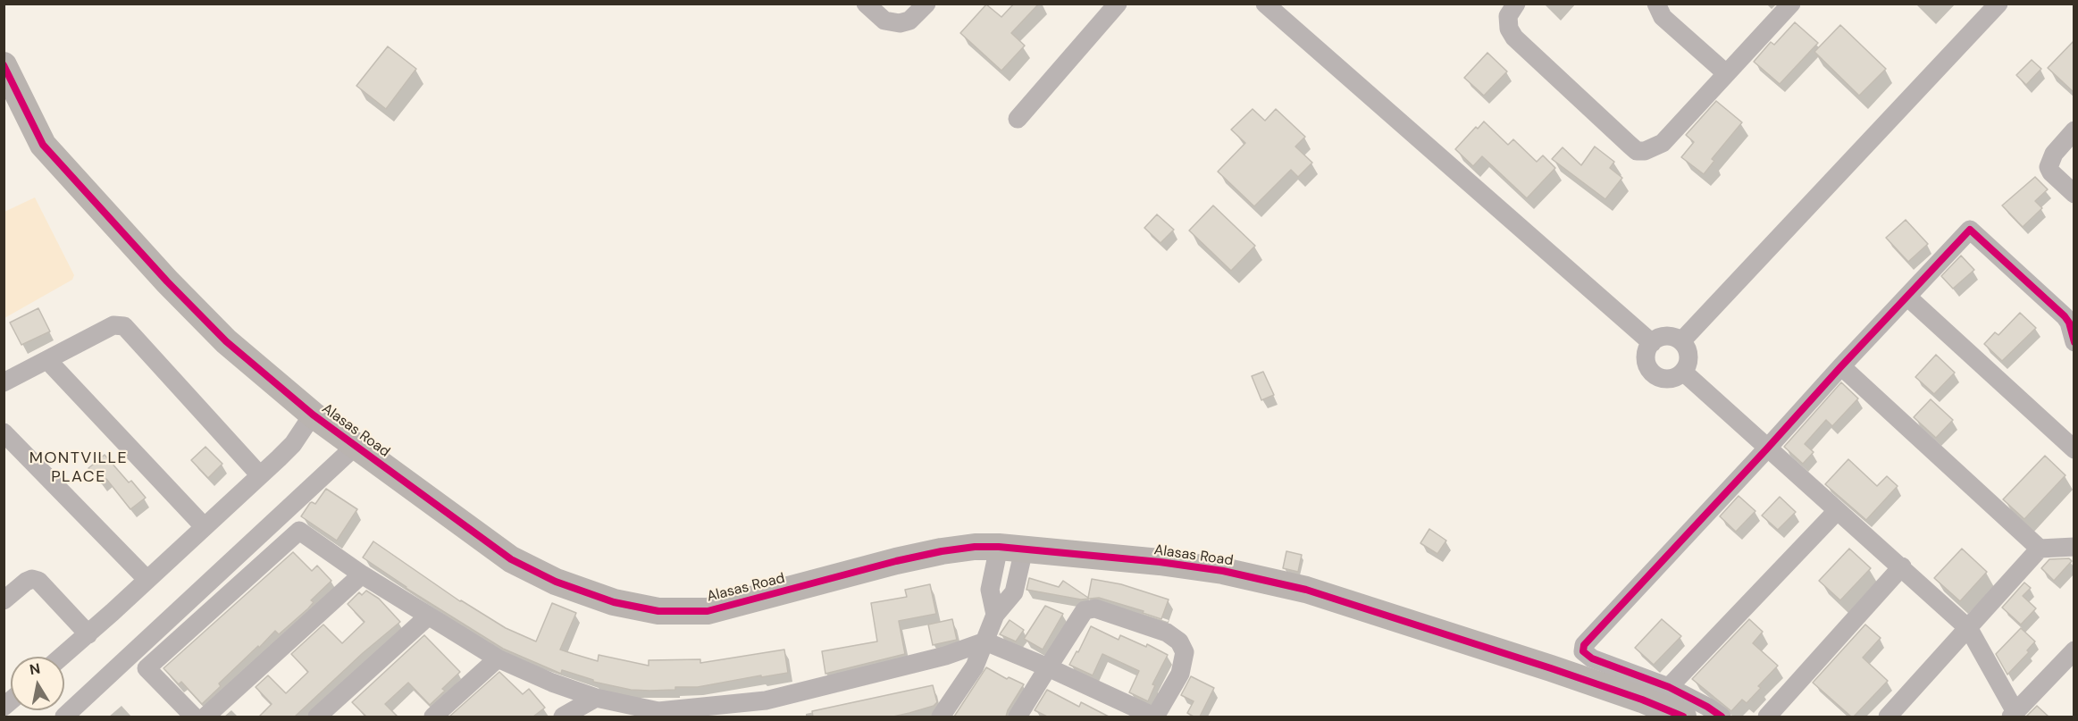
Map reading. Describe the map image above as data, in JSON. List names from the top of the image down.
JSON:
{
  "streets": {
    "street": ["Alasas Road"]
  },
  "districts": ["MONTVILLE PLACE"],
  "north": "top"
}
